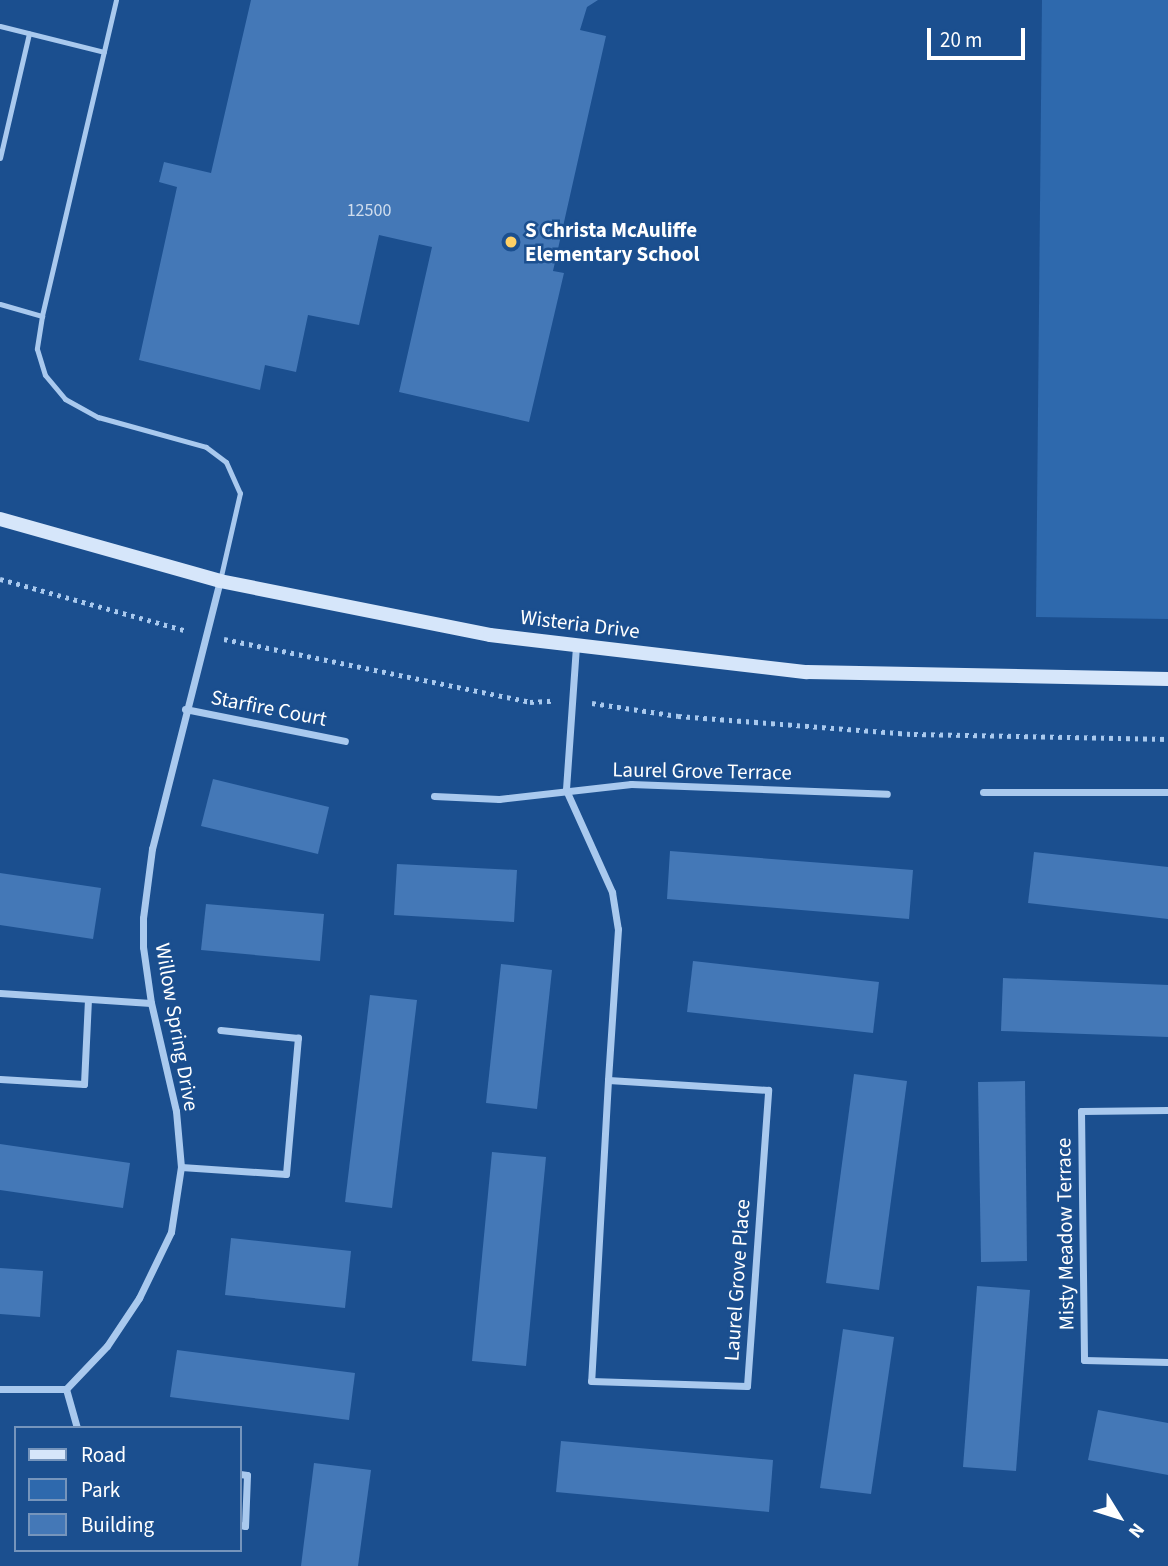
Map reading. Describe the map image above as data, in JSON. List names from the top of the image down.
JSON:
{
  "streets": {
    "street": [
      "Wisteria Drive",
      "Starfire Court",
      "Laurel Grove Terrace",
      "Willow Spring Drive",
      "Misty Meadow Terrace",
      "Laurel Grove Place"
    ]
  },
  "crossings": [
    ["Wisteria Drive", "Willow Spring Drive"],
    ["Wisteria Drive", "Laurel Grove Place"],
    ["Starfire Court", "Willow Spring Drive"],
    ["Laurel Grove Terrace", "Laurel Grove Place"]
  ],
  "places": ["S Christa McAuliffe Elementary School"],
  "house_numbers": ["12500"],
  "legend": ["Road", "Park", "Building"],
  "scale_bar": "20 m",
  "north": "bottom right"
}
